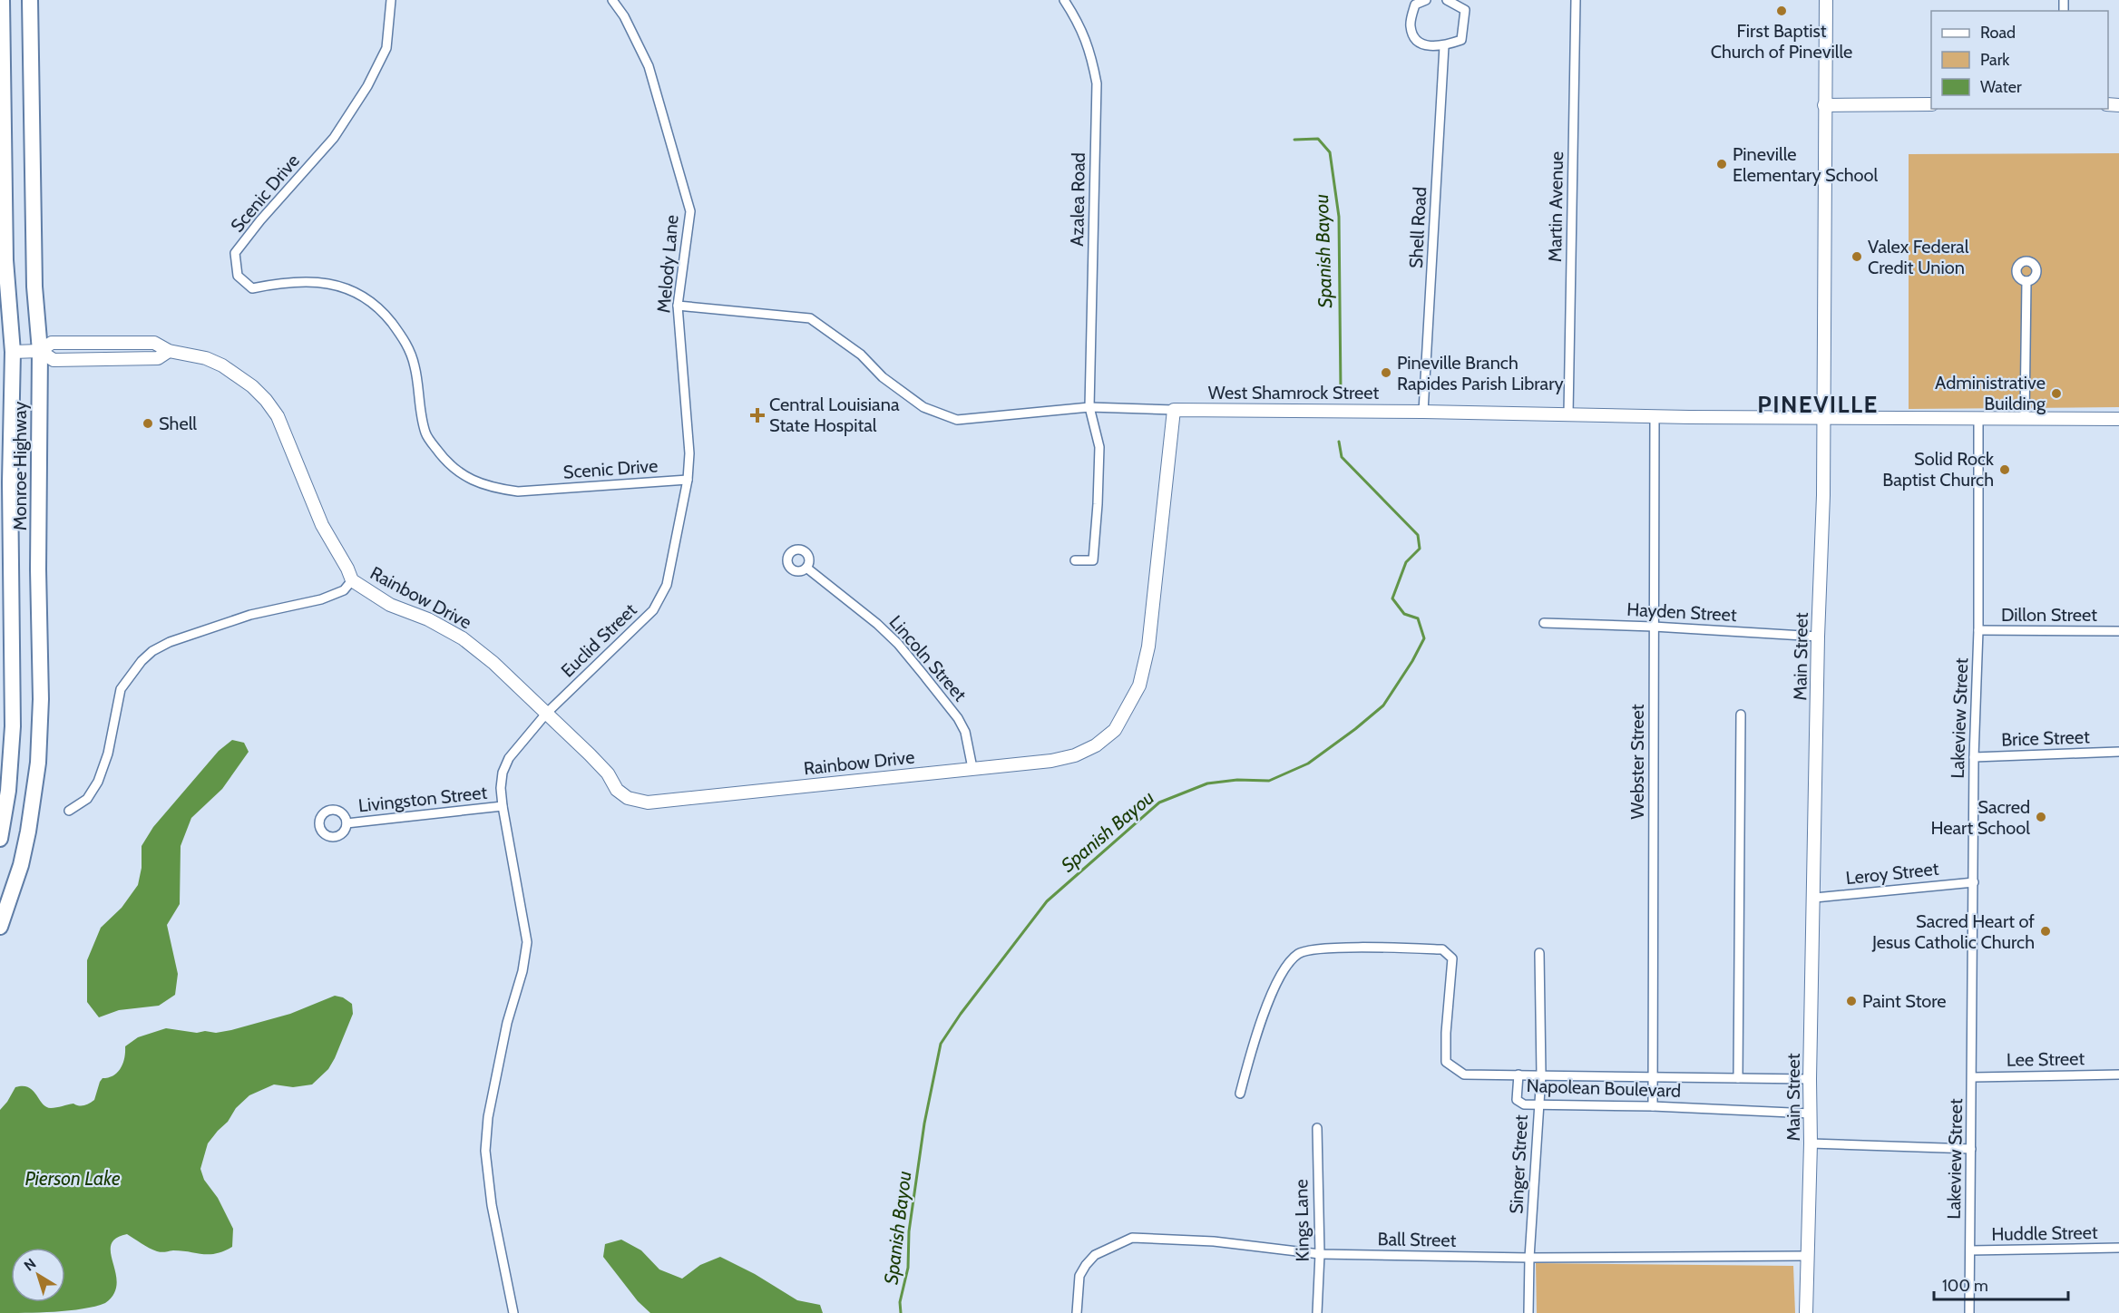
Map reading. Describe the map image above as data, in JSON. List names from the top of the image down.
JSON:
{
  "streets": {
    "highway": ["Monroe Highway"],
    "street": [
      "Scenic Drive",
      "Azalea Road",
      "Martin Avenue",
      "Shell Road",
      "Melody Lane",
      "West Shamrock Street",
      "Rainbow Drive",
      "Hayden Street",
      "Dillon Street",
      "Euclid Street",
      "Main Street",
      "Lincoln Street",
      "Lakeview Street",
      "Brice Street",
      "Webster Street",
      "Livingston Street",
      "Leroy Street",
      "Lee Street",
      "Napolean Boulevard",
      "Singer Street",
      "Kings Lane",
      "Huddle Street",
      "Ball Street"
    ]
  },
  "crossings": [
    ["Scenic Drive", "Melody Lane"],
    ["Scenic Drive", "Euclid Street"],
    ["Azalea Road", "West Shamrock Street"],
    ["Martin Avenue", "West Shamrock Street"],
    ["Shell Road", "West Shamrock Street"],
    ["Melody Lane", "West Shamrock Street"],
    ["Melody Lane", "Euclid Street"],
    ["West Shamrock Street", "Rainbow Drive"],
    ["West Shamrock Street", "Main Street"],
    ["West Shamrock Street", "Lakeview Street"],
    ["West Shamrock Street", "Webster Street"],
    ["Monroe Highway", "Rainbow Drive"],
    ["Rainbow Drive", "Euclid Street"],
    ["Rainbow Drive", "Lincoln Street"],
    ["Hayden Street", "Main Street"],
    ["Hayden Street", "Webster Street"],
    ["Dillon Street", "Lakeview Street"],
    ["Euclid Street", "Livingston Street"],
    ["Main Street", "Leroy Street"],
    ["Main Street", "Napolean Boulevard"],
    ["Main Street", "Ball Street"],
    ["Lakeview Street", "Brice Street"],
    ["Lakeview Street", "Leroy Street"],
    ["Lakeview Street", "Lee Street"],
    ["Lakeview Street", "Huddle Street"],
    ["Webster Street", "Napolean Boulevard"],
    ["Napolean Boulevard", "Singer Street"],
    ["Singer Street", "Ball Street"],
    ["Kings Lane", "Ball Street"]
  ],
  "districts": ["PINEVILLE"],
  "water": ["Spanish Bayou", "Pierson Lake"],
  "places": {
    "other": [
      "First Baptist Church of Pineville",
      "Pineville Elementary School",
      "Valex Federal Credit Union",
      "Pineville Branch Rapides Parish Library",
      "Administrative Building",
      "Shell",
      "Solid Rock Baptist Church",
      "Sacred Heart School",
      "Sacred Heart of Jesus Catholic Church",
      "Paint Store"
    ],
    "health": ["Central Louisiana State Hospital"]
  },
  "legend": ["Road", "Park", "Water"],
  "scale_bar": "100 m",
  "north": "top left"
}
